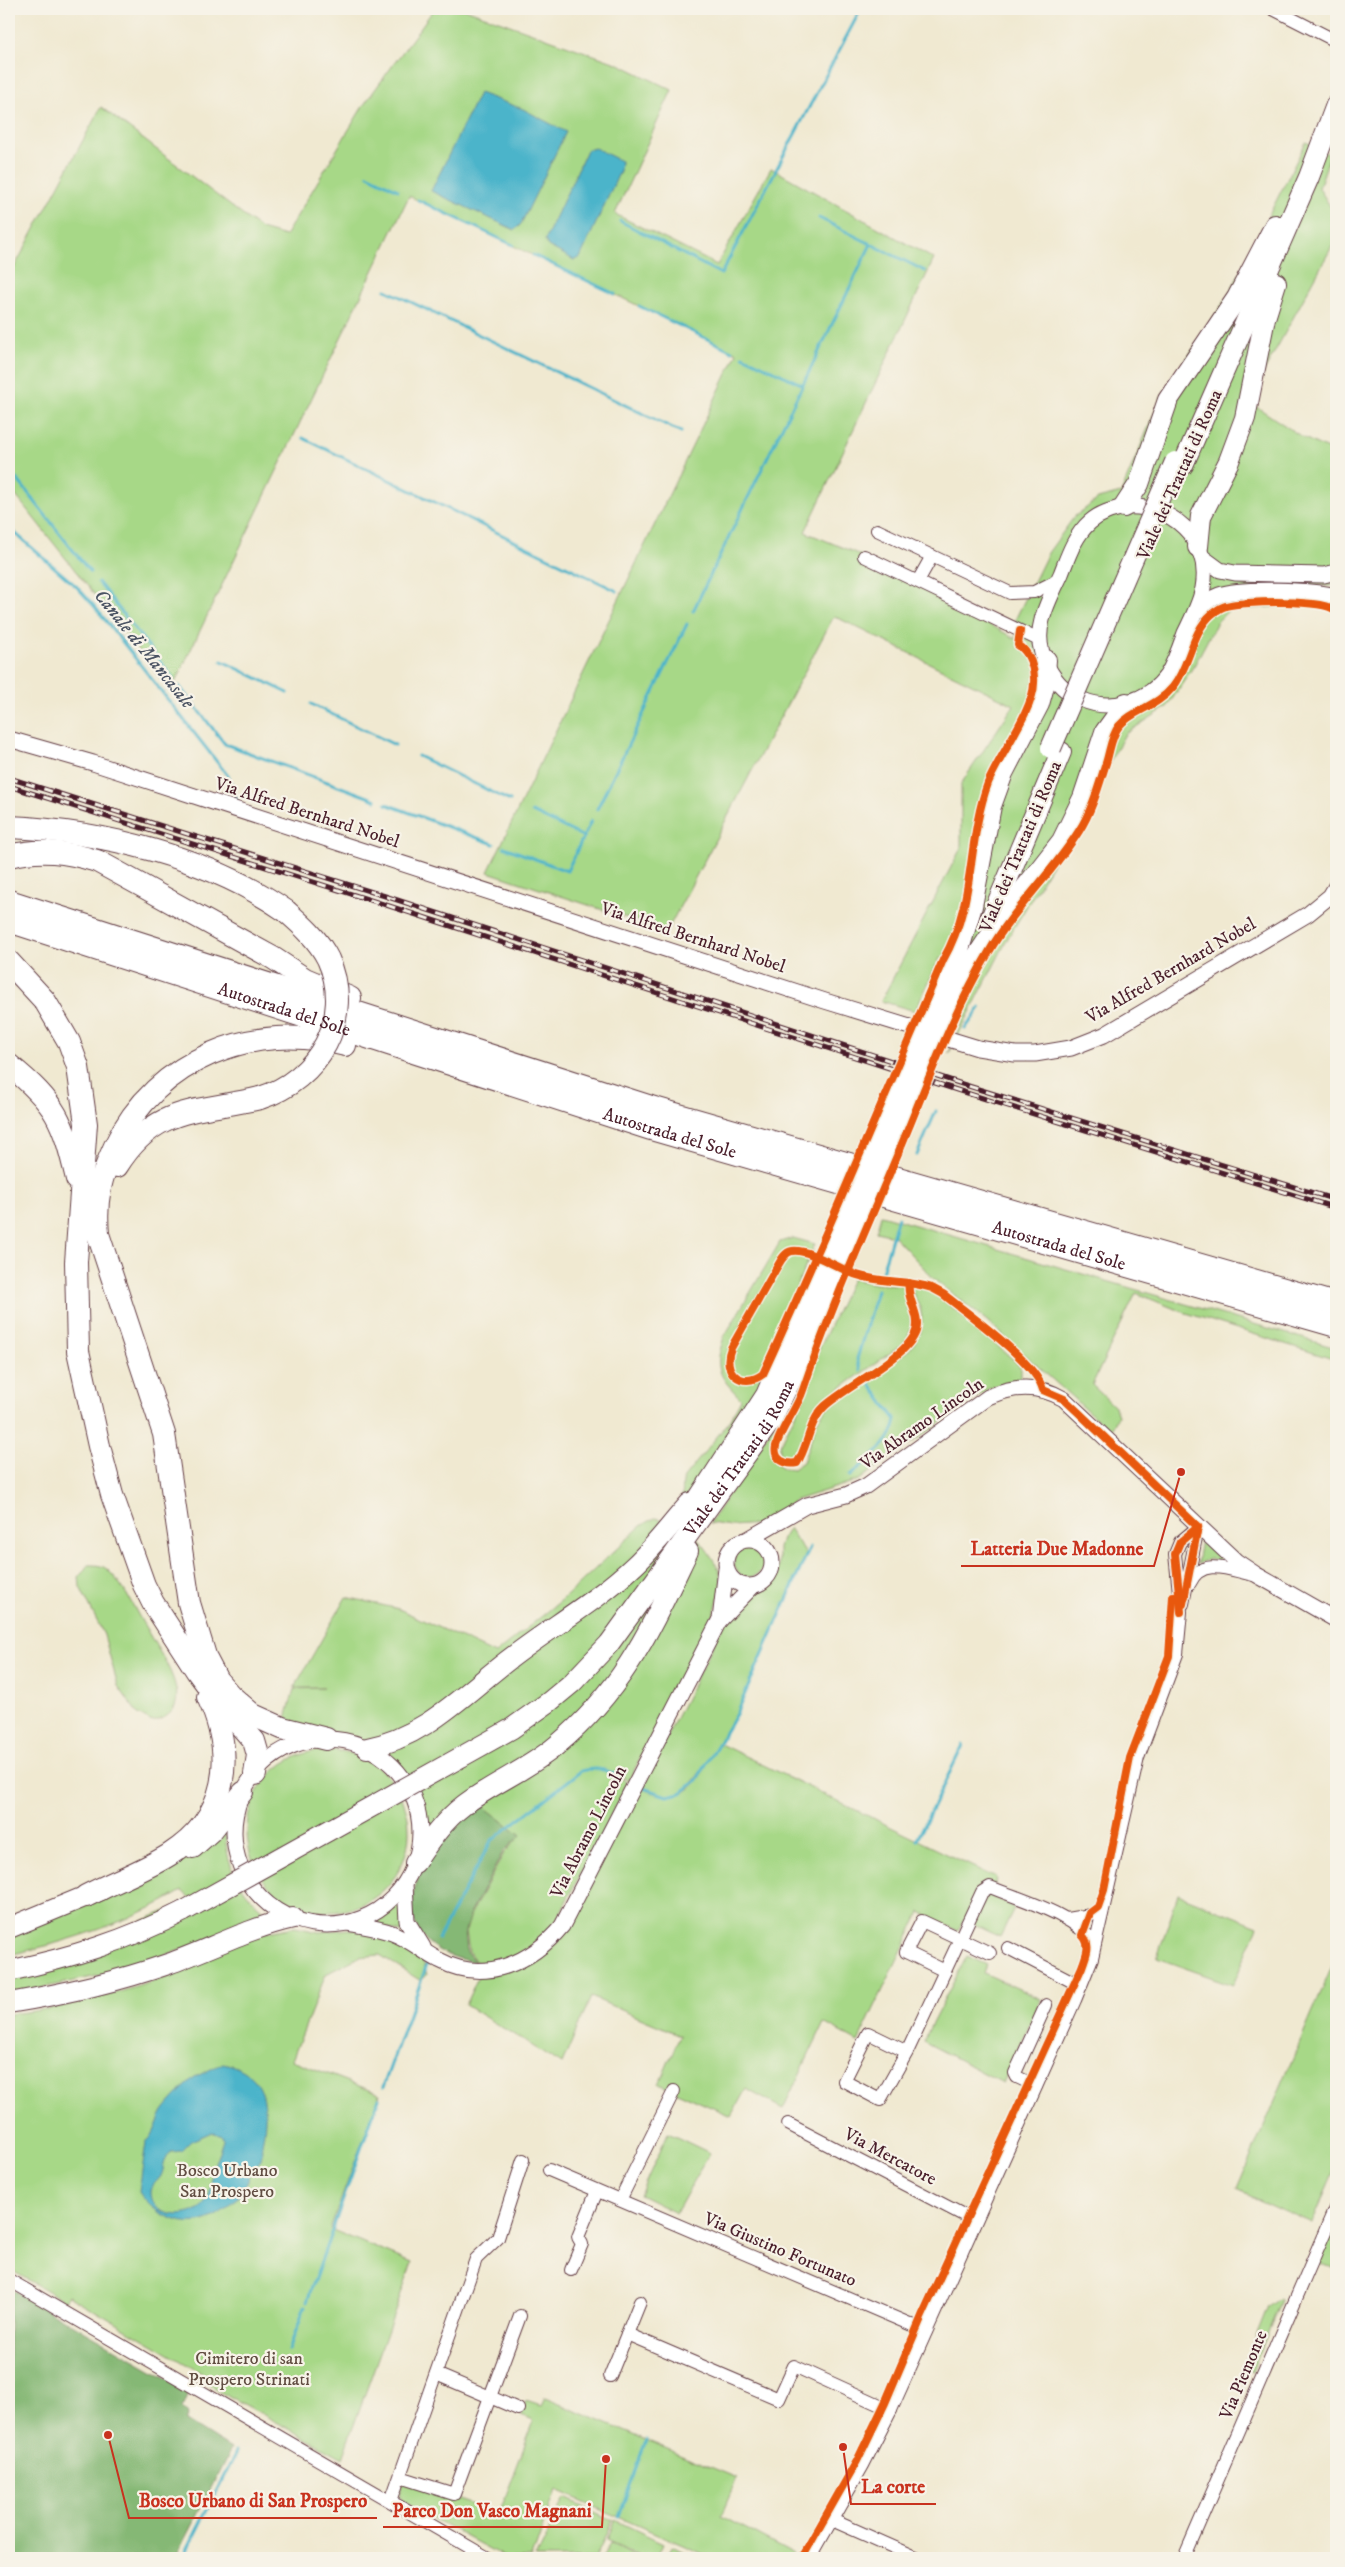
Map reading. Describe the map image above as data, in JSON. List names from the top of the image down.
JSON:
{
  "streets": {
    "highway": ["Viale dei Trattati di Roma", "Autostrada del Sole"],
    "street": [
      "Via Alfred Bernhard Nobel",
      "Via Abramo Lincoln",
      "Via Mercatore",
      "Via Giustino Fortunato",
      "Via Piemonte"
    ]
  },
  "water": ["Canale di Mancasale"],
  "parks": ["Bosco Urbano San Prospero", "Cimitero di san Prospero Strinati"],
  "places": [
    "Latteria Due Madonne",
    "Bosco Urbano di San Prospero",
    "La corte",
    "Parco Don Vasco Magnani"
  ]
}
